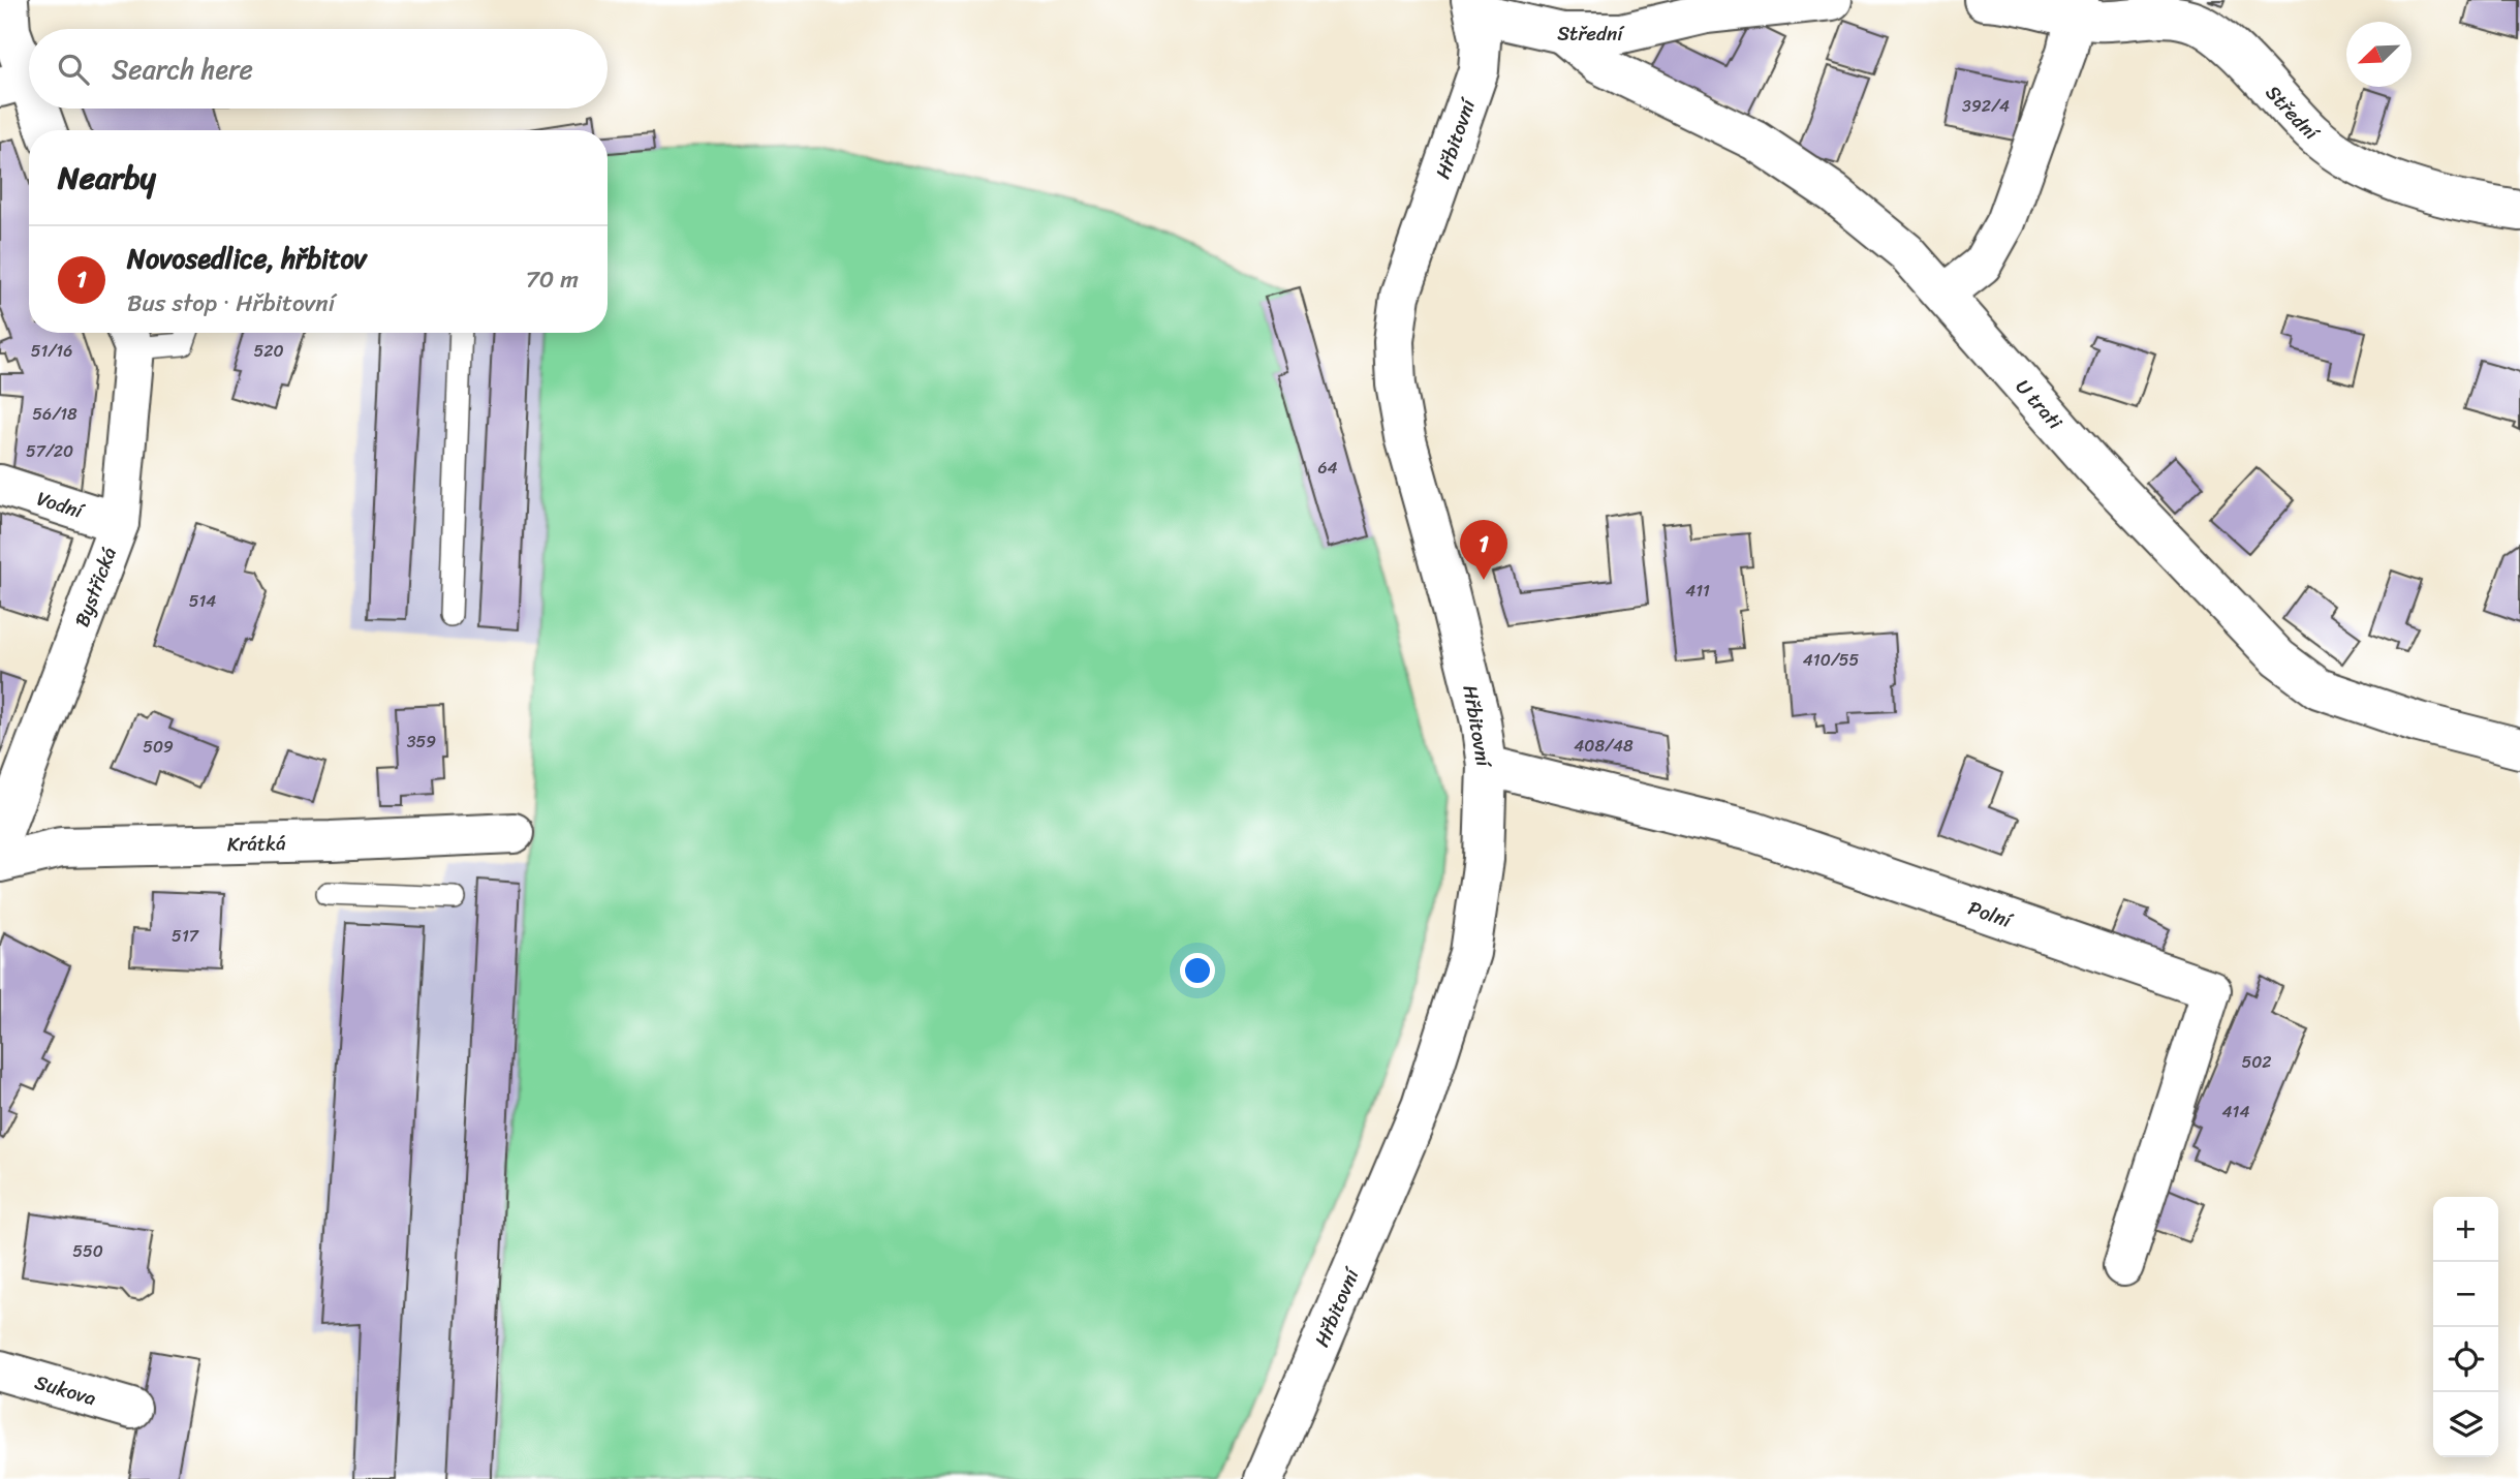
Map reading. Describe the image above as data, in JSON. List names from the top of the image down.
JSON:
{
  "streets": {
    "street": [
      "Střední",
      "Hřbitovní",
      "U trati",
      "Vodní",
      "Bystřická",
      "Krátká",
      "Polní",
      "Sukova"
    ]
  },
  "crossings": [
    ["Střední", "Hřbitovní"],
    ["Střední", "U trati"],
    ["Hřbitovní", "Polní"],
    ["Vodní", "Bystřická"]
  ],
  "house_numbers": [
    "392/4",
    "51/16",
    "520",
    "56/18",
    "57/20",
    "64",
    "411",
    "514",
    "410/55",
    "359",
    "408/48",
    "509",
    "517",
    "502",
    "414",
    "550"
  ],
  "north": "bottom left",
  "page": {
    "search": "Search here",
    "heading": "Nearby",
    "list": [
      {
        "mark": "1",
        "name": "Novosedlice, hřbitov",
        "note": "Bus stop · Hřbitovní",
        "value": "70 m"
      }
    ],
    "pins": "1",
    "map_buttons": ["+", "−"]
  }
}
